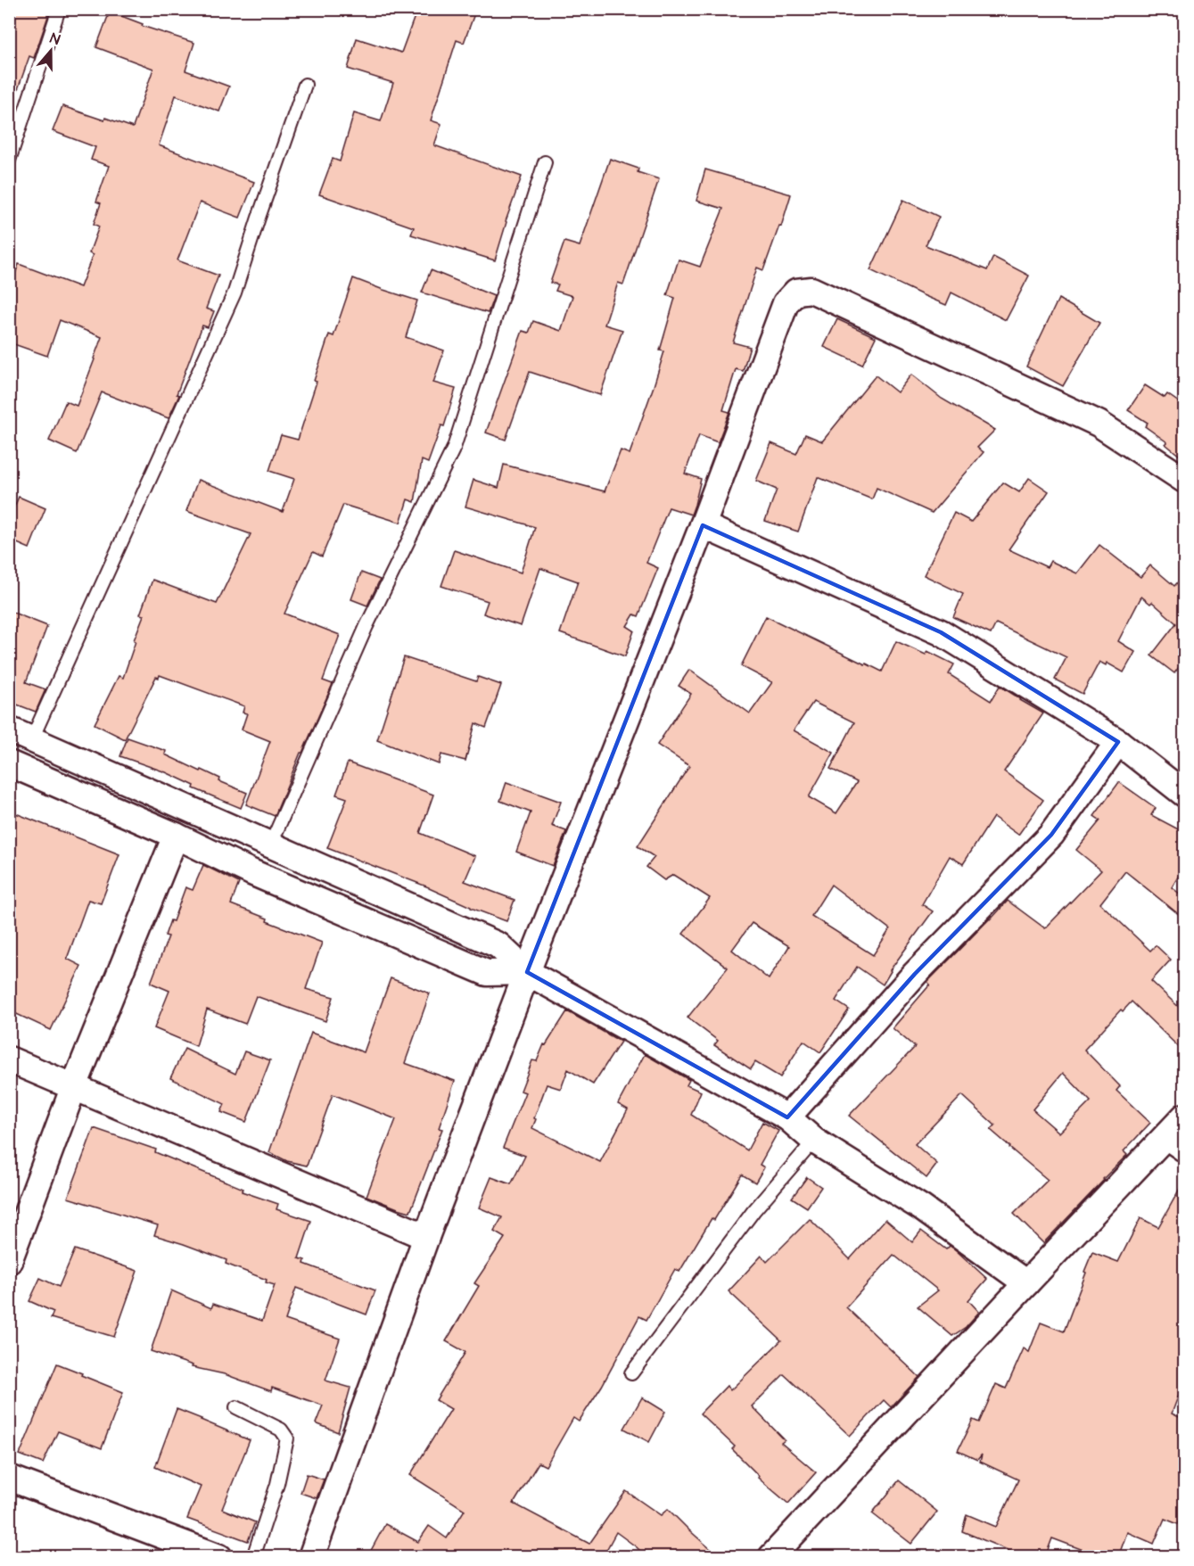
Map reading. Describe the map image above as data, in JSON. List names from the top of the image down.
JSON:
{
  "north": "top"
}
